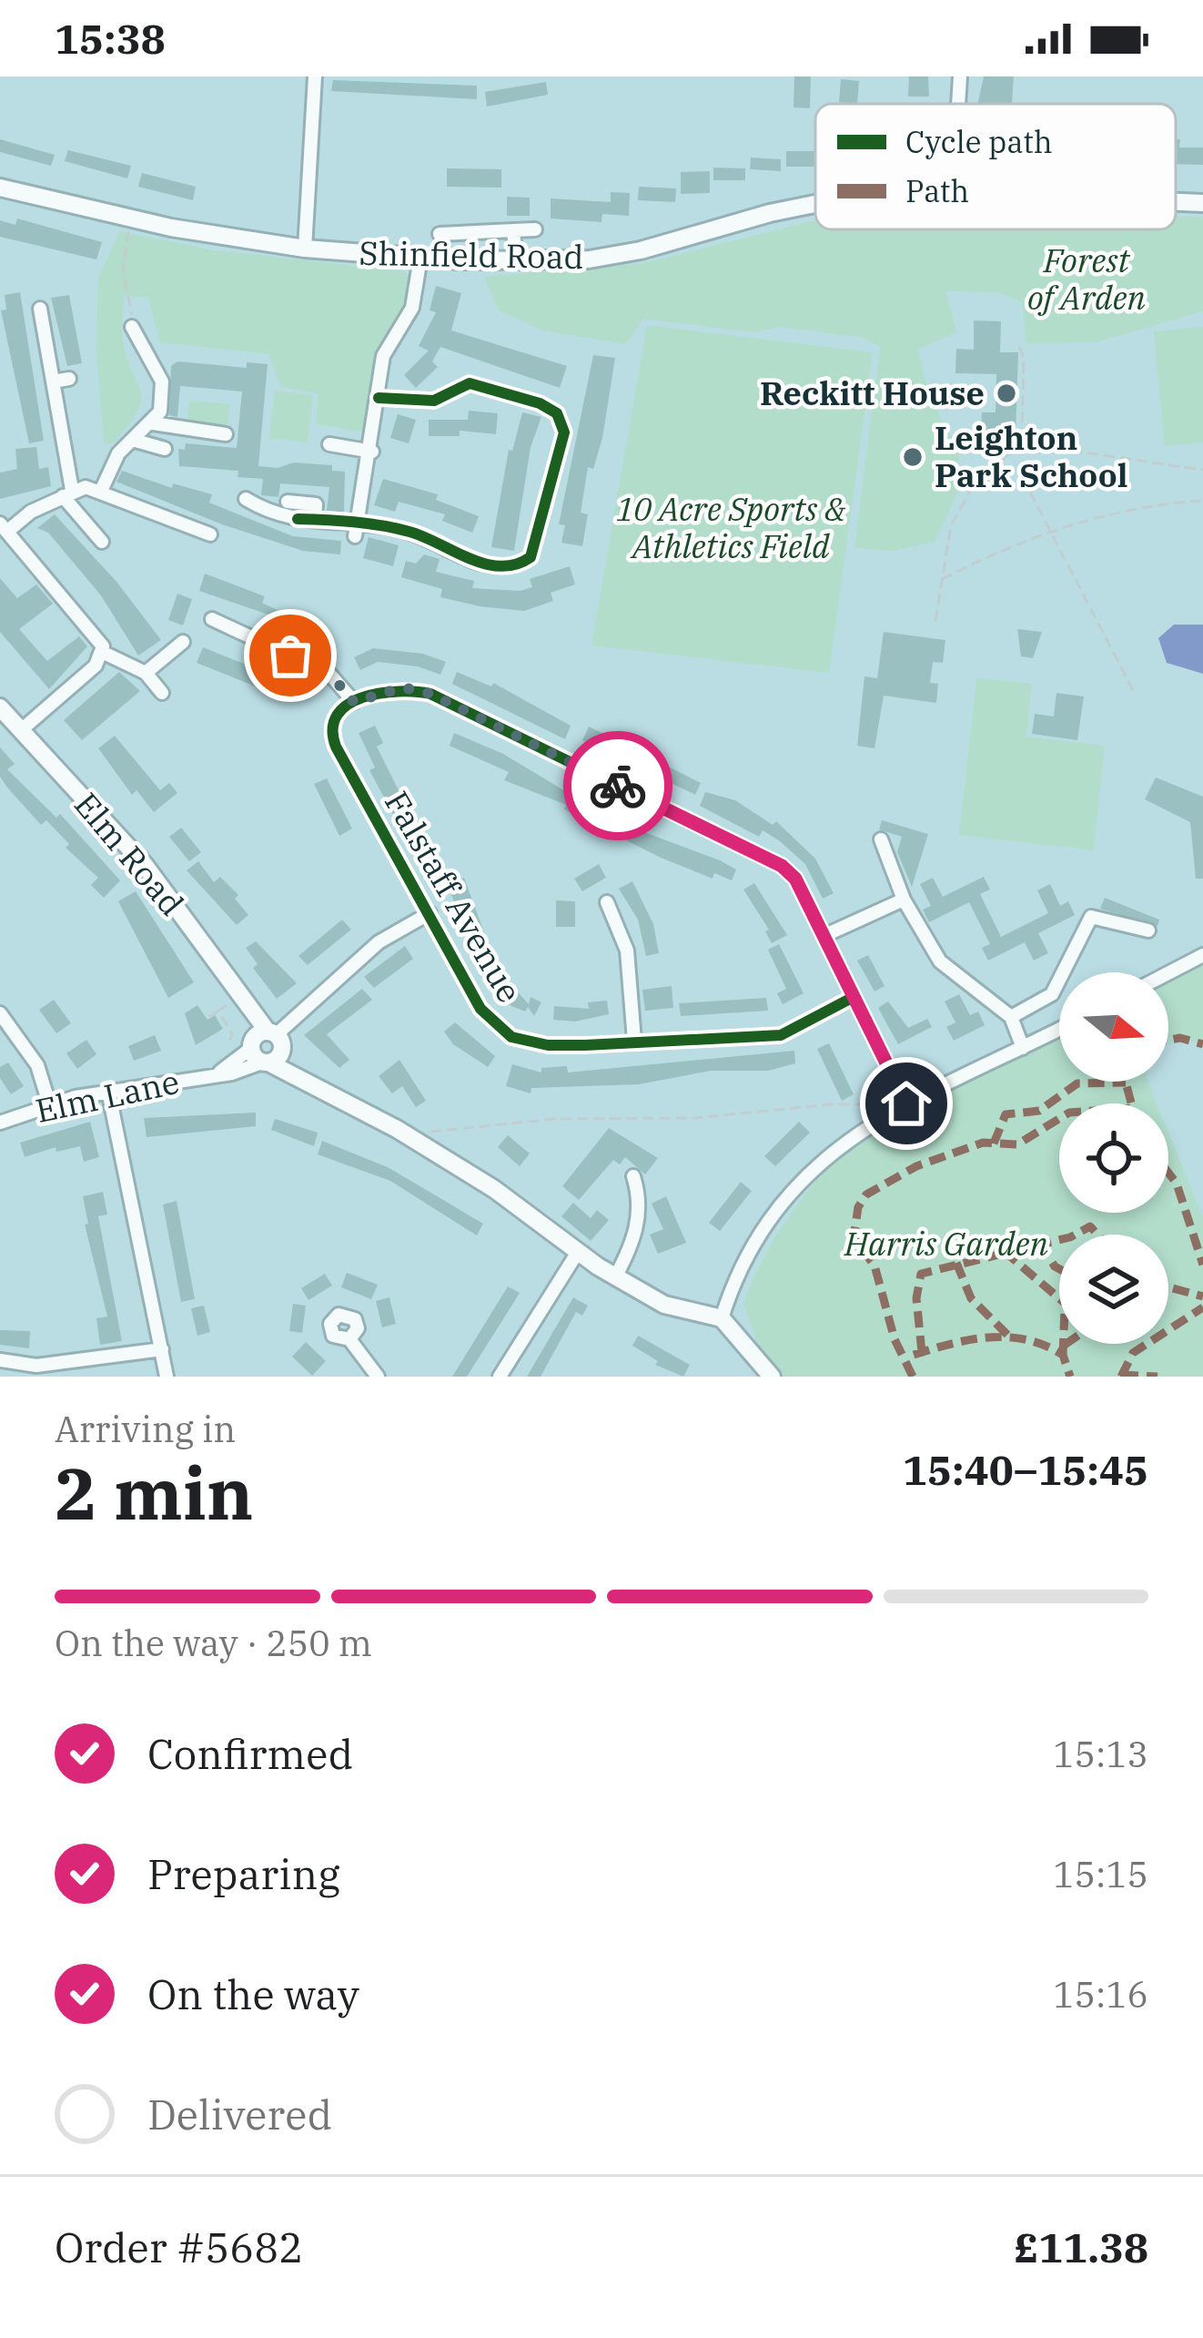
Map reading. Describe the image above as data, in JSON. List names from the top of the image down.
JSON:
{
  "streets": {
    "main road": ["Shinfield Road", "Elm Road"],
    "street": ["Falstaff Avenue", "Elm Lane"]
  },
  "crossings": [
    ["Elm Road", "Elm Lane"]
  ],
  "parks": ["Forest of Arden", "10 Acre Sports & Athletics Field", "Harris Garden"],
  "places": ["Reckitt House", "Leighton Park School"],
  "legend": ["Cycle path", "Path"],
  "north": "right",
  "page": {
    "status": "15:38",
    "heading": ["2 min", "Arriving in", "15:40–15:45"],
    "panel": ["Order #5682", "£11.38"],
    "bar": "On the way · 250 m",
    "list": [
      ["Confirmed", "15:13"],
      ["Preparing", "15:15"],
      ["On the way", "15:16"],
      "Delivered"
    ]
  }
}
